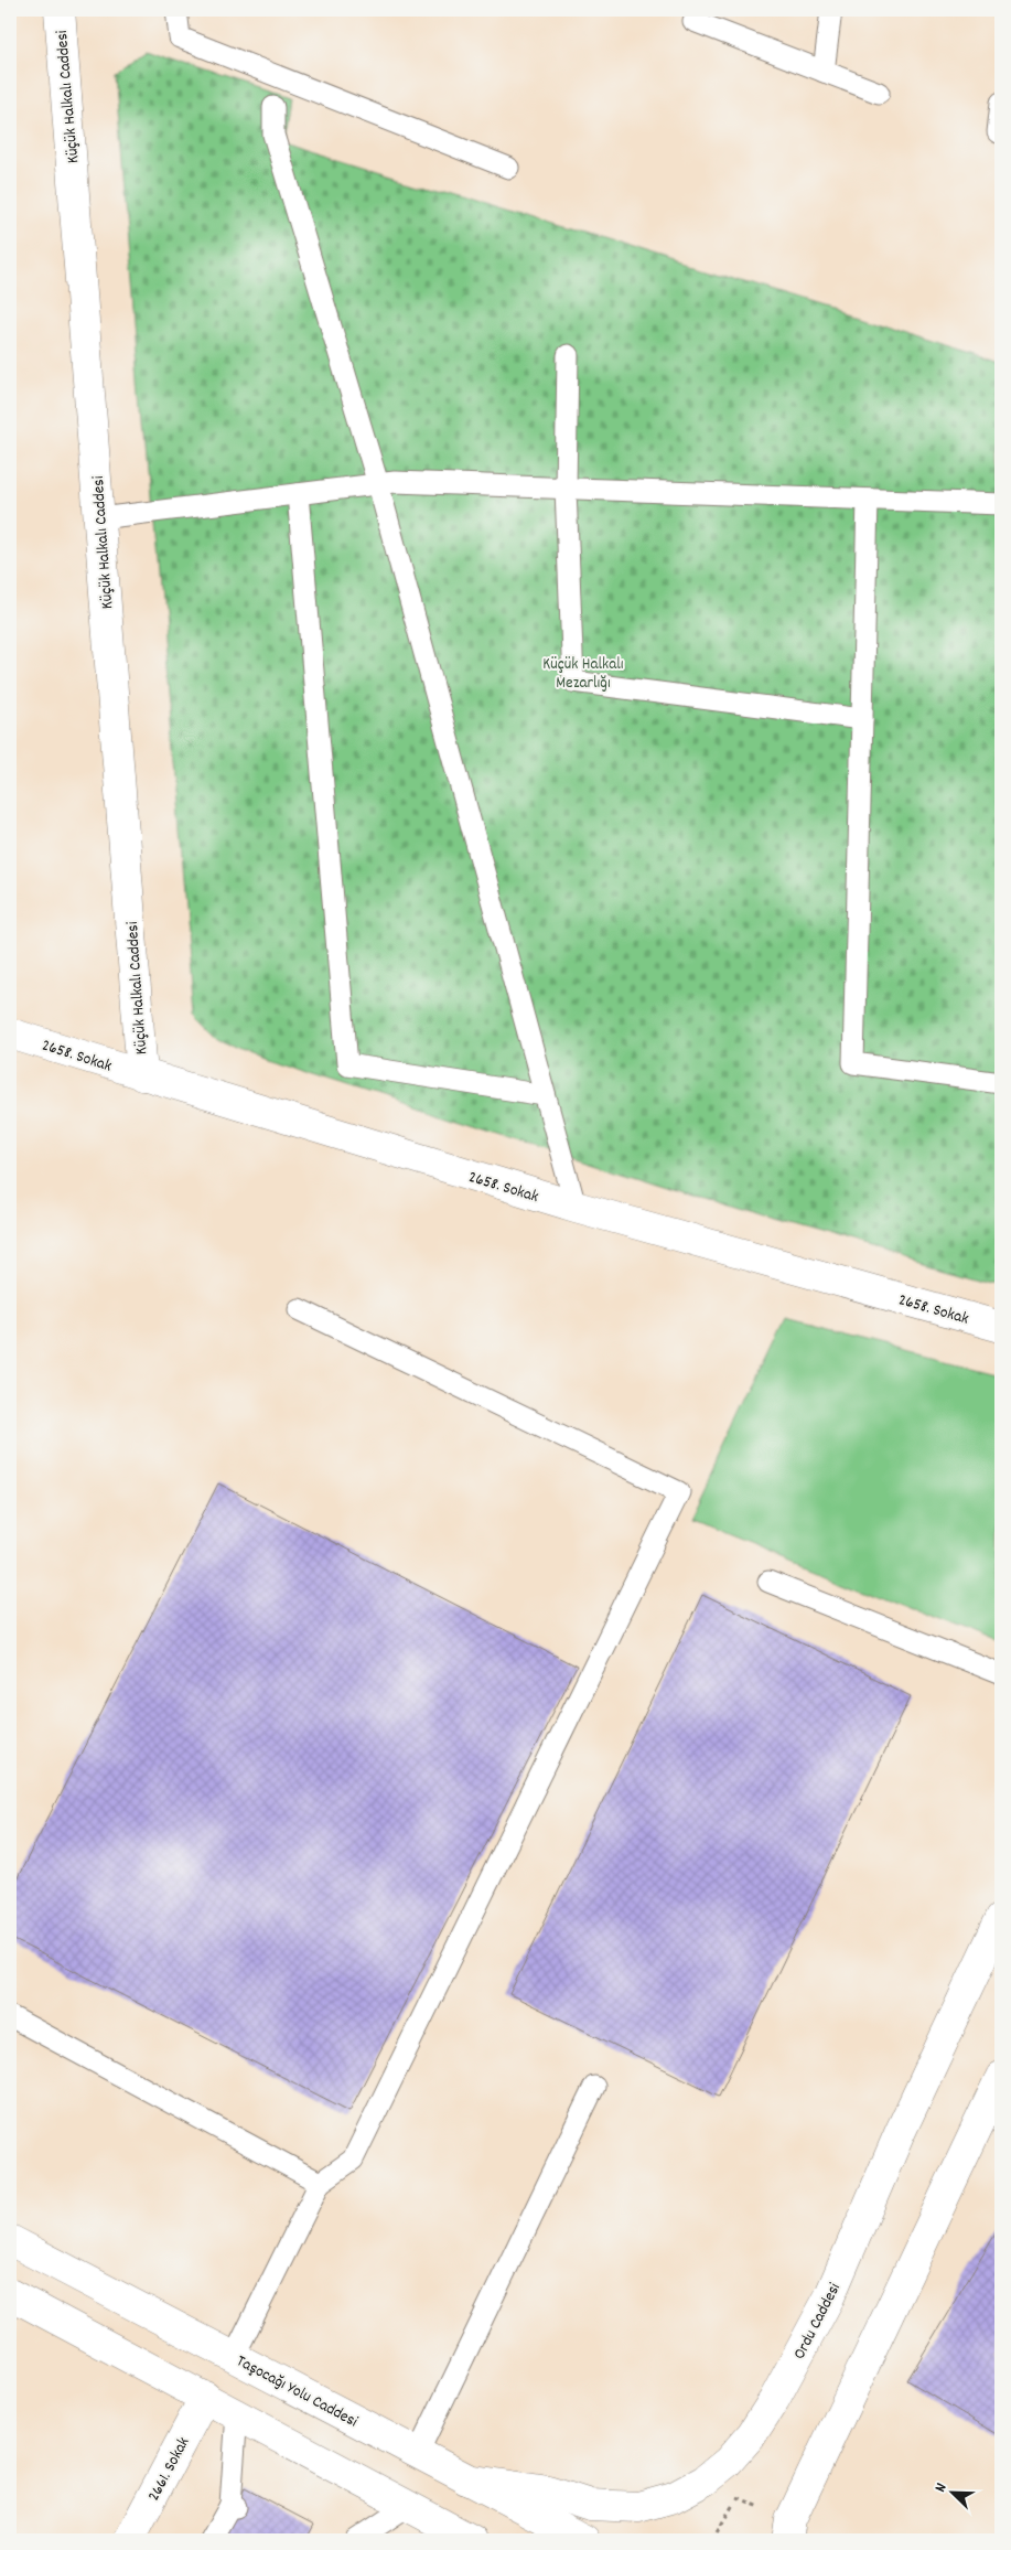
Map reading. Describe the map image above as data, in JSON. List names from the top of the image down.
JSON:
{
  "streets": {
    "main road": [
      "Küçük Halkalı Caddesi",
      "2658. Sokak",
      "Ordu Caddesi",
      "Taşocağı Yolu Caddesi",
      "2661. Sokak"
    ]
  },
  "crossings": [
    ["Küçük Halkalı Caddesi", "2658. Sokak"],
    ["Ordu Caddesi", "Taşocağı Yolu Caddesi"]
  ],
  "parks": ["Küçük Halkalı Mezarlığı"],
  "north": "top left"
}
